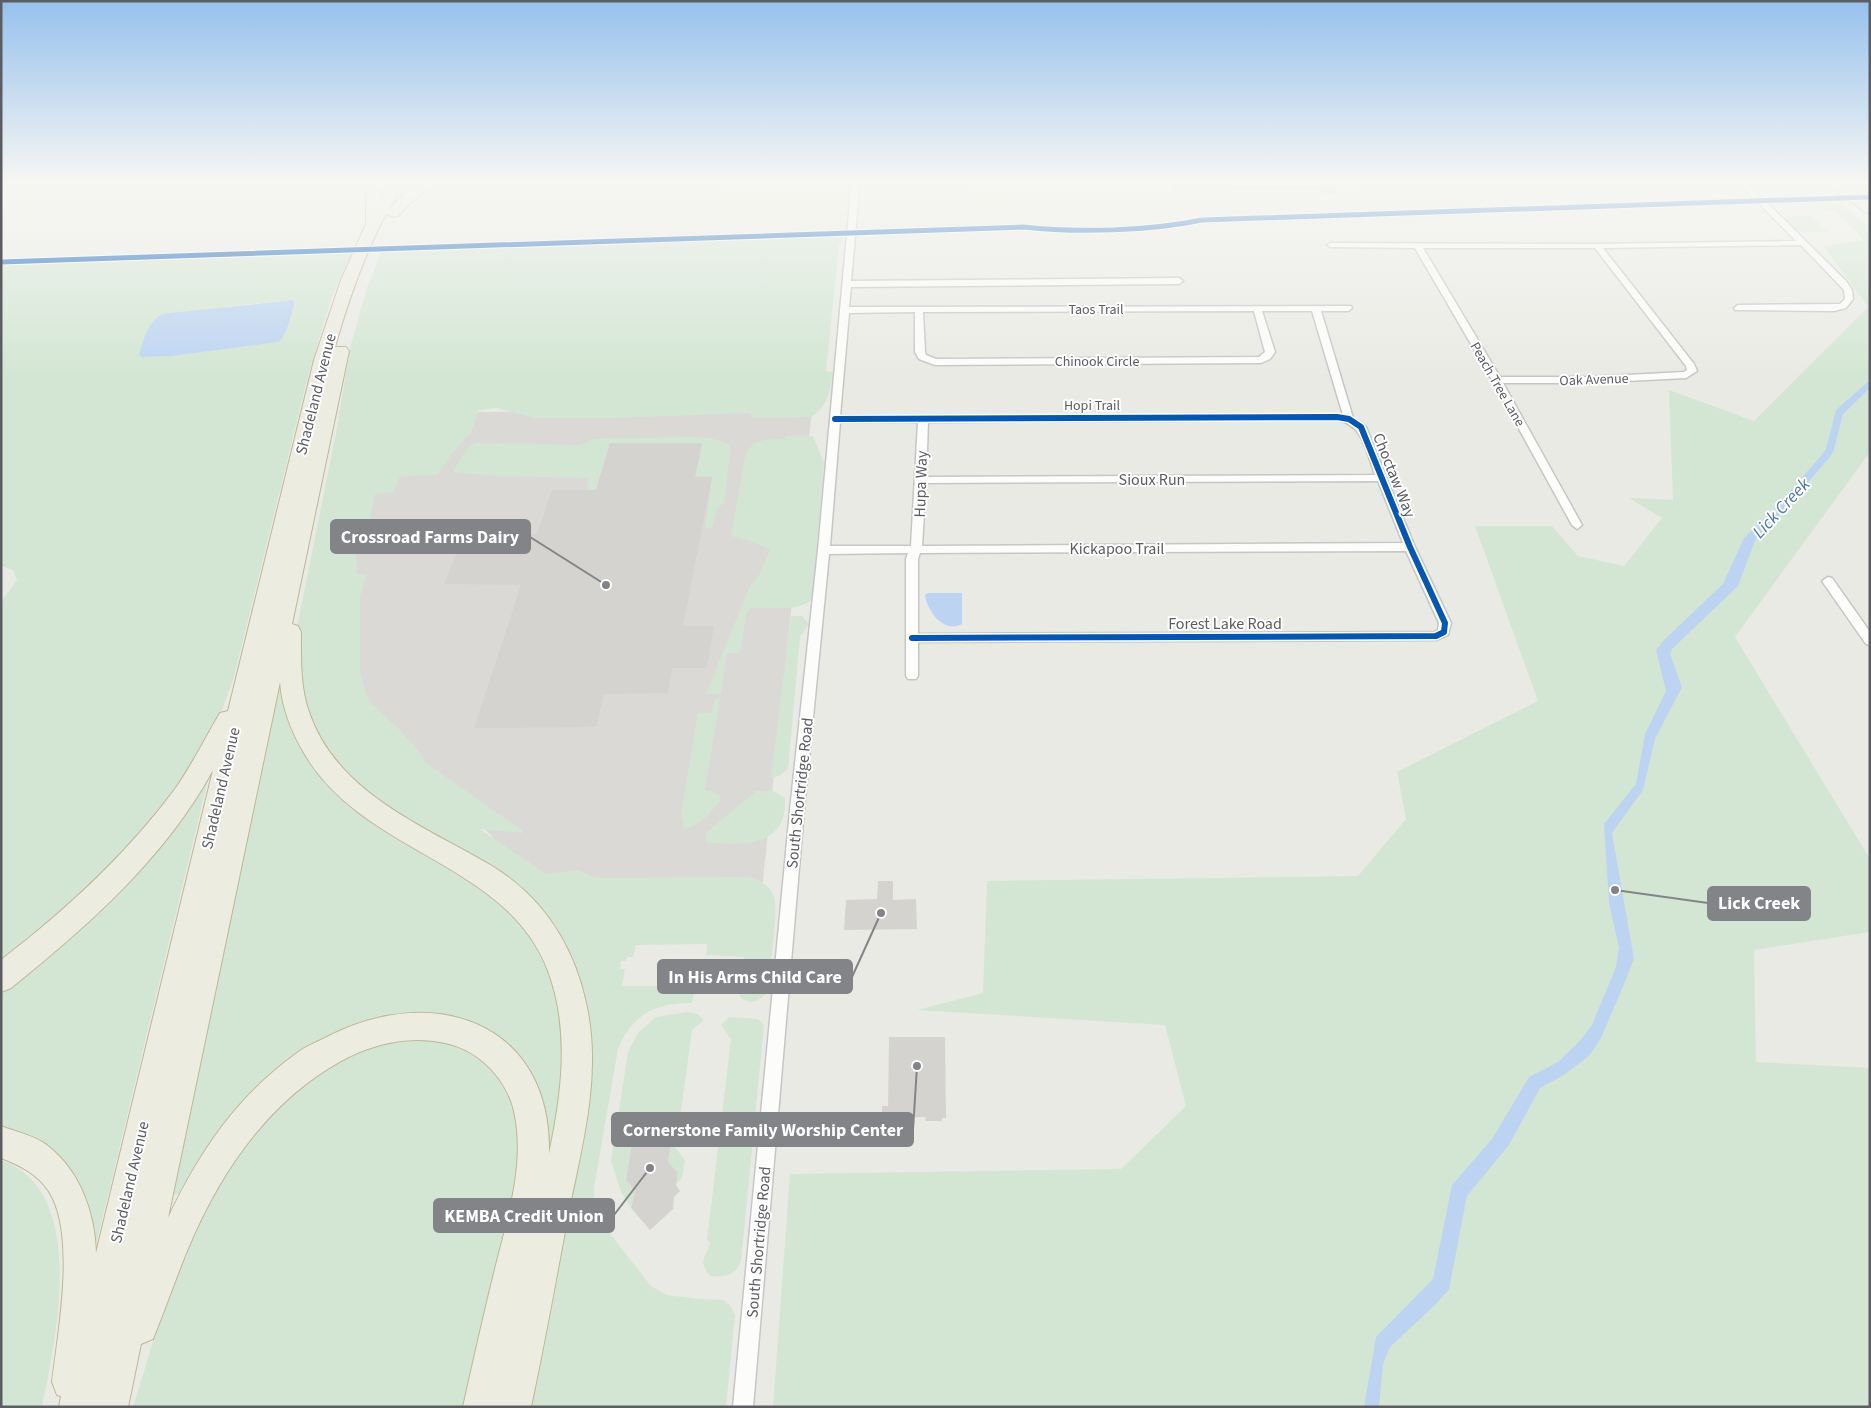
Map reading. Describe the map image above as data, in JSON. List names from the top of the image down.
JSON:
{
  "streets": {
    "highway": ["Shadeland Avenue"],
    "street": [
      "Taos Trail",
      "Chinook Circle",
      "Oak Avenue",
      "Peach Tree Lane",
      "Hopi Trail",
      "Choctaw Way",
      "Sioux Run",
      "Hupa Way",
      "Kickapoo Trail",
      "Forest Lake Road",
      "South Shortridge Road"
    ]
  },
  "crossings": [
    ["Taos Trail", "Chinook Circle"],
    ["Taos Trail", "Choctaw Way"],
    ["Taos Trail", "South Shortridge Road"],
    ["Oak Avenue", "Peach Tree Lane"],
    ["Hopi Trail", "Choctaw Way"],
    ["Hopi Trail", "Hupa Way"],
    ["Hopi Trail", "South Shortridge Road"],
    ["Choctaw Way", "Sioux Run"],
    ["Choctaw Way", "Kickapoo Trail"],
    ["Choctaw Way", "Forest Lake Road"],
    ["Sioux Run", "Hupa Way"],
    ["Hupa Way", "Kickapoo Trail"],
    ["Kickapoo Trail", "Forest Lake Road"],
    ["Kickapoo Trail", "South Shortridge Road"]
  ],
  "water": ["Lick Creek"],
  "places": [
    "Crossroad Farms Dairy",
    "Lick Creek",
    "In His Arms Child Care",
    "Cornerstone Family Worship Center",
    "KEMBA Credit Union"
  ]
}
